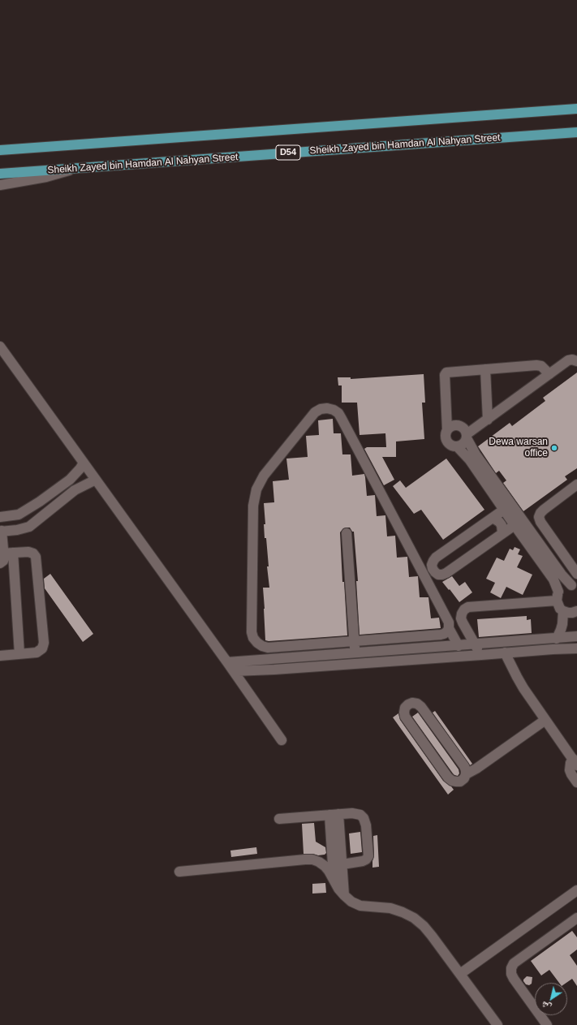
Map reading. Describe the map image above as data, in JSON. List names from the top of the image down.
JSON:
{
  "streets": {
    "main road": ["Sheikh Zayed bin Hamdan Al Nahyan Street", "D54"]
  },
  "places": ["Dewa warsan office"],
  "north": "bottom left"
}
